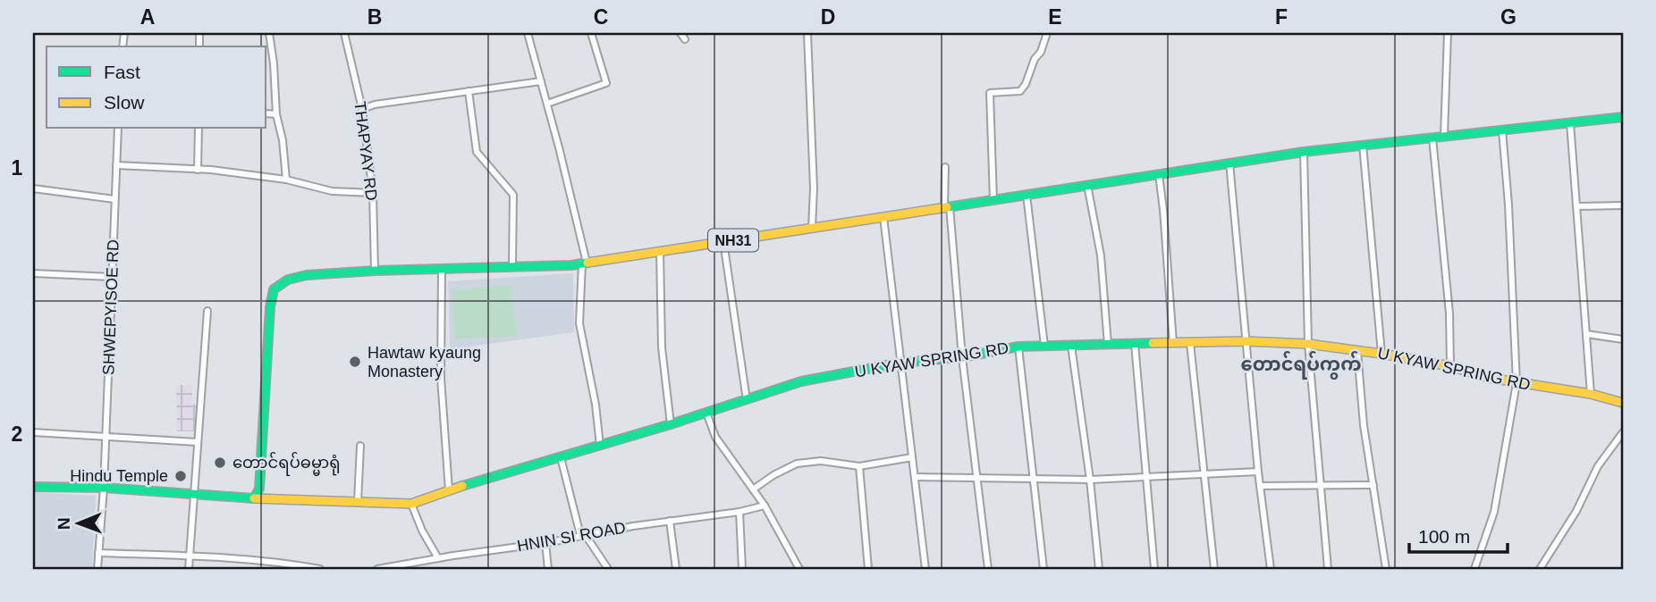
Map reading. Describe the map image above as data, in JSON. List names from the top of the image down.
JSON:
{
  "streets": {
    "main road": ["NH31", "U KYAW SPRING RD"],
    "street": ["THAPYAY RD", "SHWEPYISOE RD", "HNIN SI ROAD"]
  },
  "crossings": [
    ["THAPYAY RD", "NH31"],
    ["NH31", "U KYAW SPRING RD"],
    ["SHWEPYISOE RD", "U KYAW SPRING RD"]
  ],
  "districts": ["တောင်ရပ်ကွက်"],
  "places": ["Hawtaw kyaung Monastery", "တောင်ရပ်ဓမ္မာရုံ", "Hindu Temple"],
  "legend": ["Fast", "Slow"],
  "scale_bar": "100 m",
  "north": "left",
  "grid": {
    "columns": [
      "A",
      "B",
      "C",
      "D",
      "E",
      "F",
      "G"
    ],
    "rows": ["1", "2"]
  }
}
